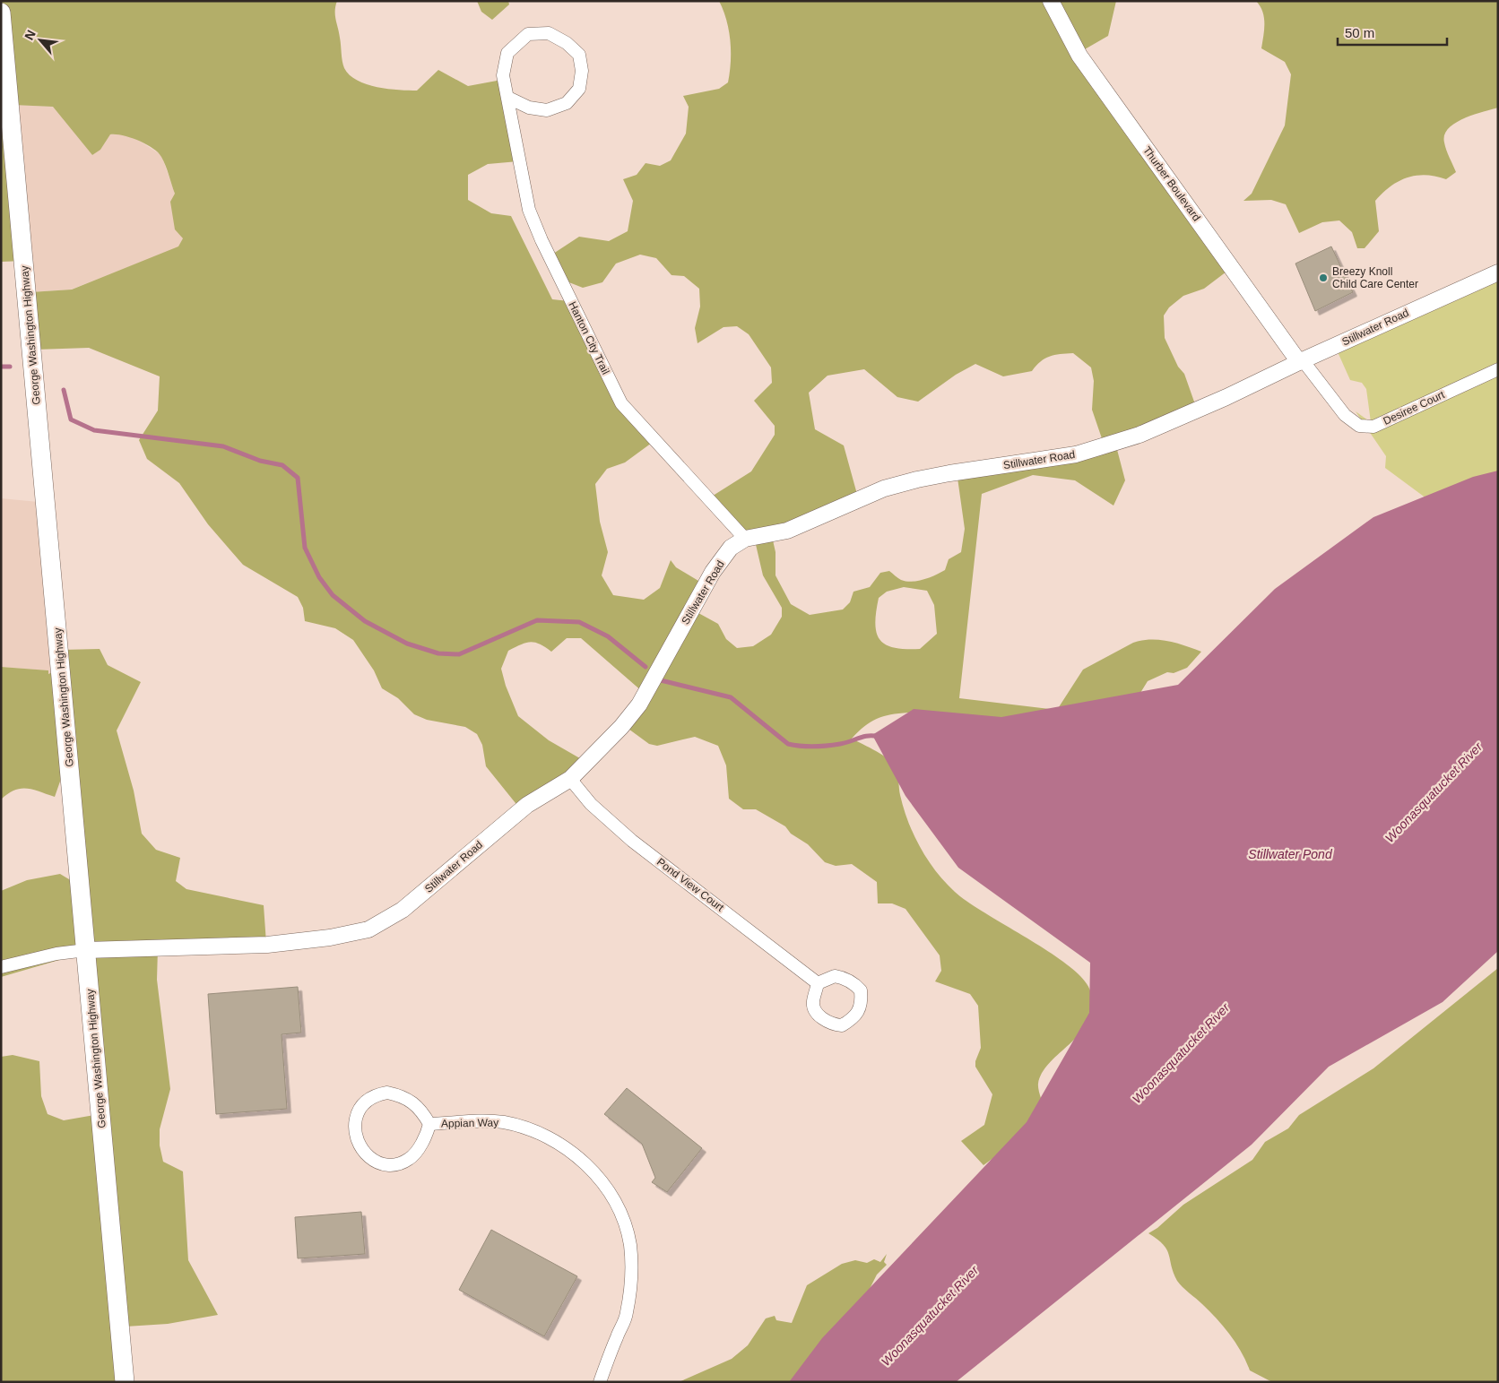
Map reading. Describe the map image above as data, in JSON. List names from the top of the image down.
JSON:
{
  "streets": {
    "main road": ["George Washington Highway"],
    "street": [
      "Thurber Boulevard",
      "Stillwater Road",
      "Hanton City Trail",
      "Desiree Court",
      "Pond View Court",
      "Appian Way"
    ]
  },
  "crossings": [
    ["Thurber Boulevard", "Stillwater Road"],
    ["Thurber Boulevard", "Desiree Court"],
    ["Stillwater Road", "George Washington Highway"],
    ["Stillwater Road", "Hanton City Trail"],
    ["Stillwater Road", "Desiree Court"],
    ["Stillwater Road", "Pond View Court"]
  ],
  "water": ["Woonasquatucket River", "Stillwater Pond"],
  "places": ["Breezy Knoll Child Care Center"],
  "scale_bar": "50 m",
  "north": "top left"
}
